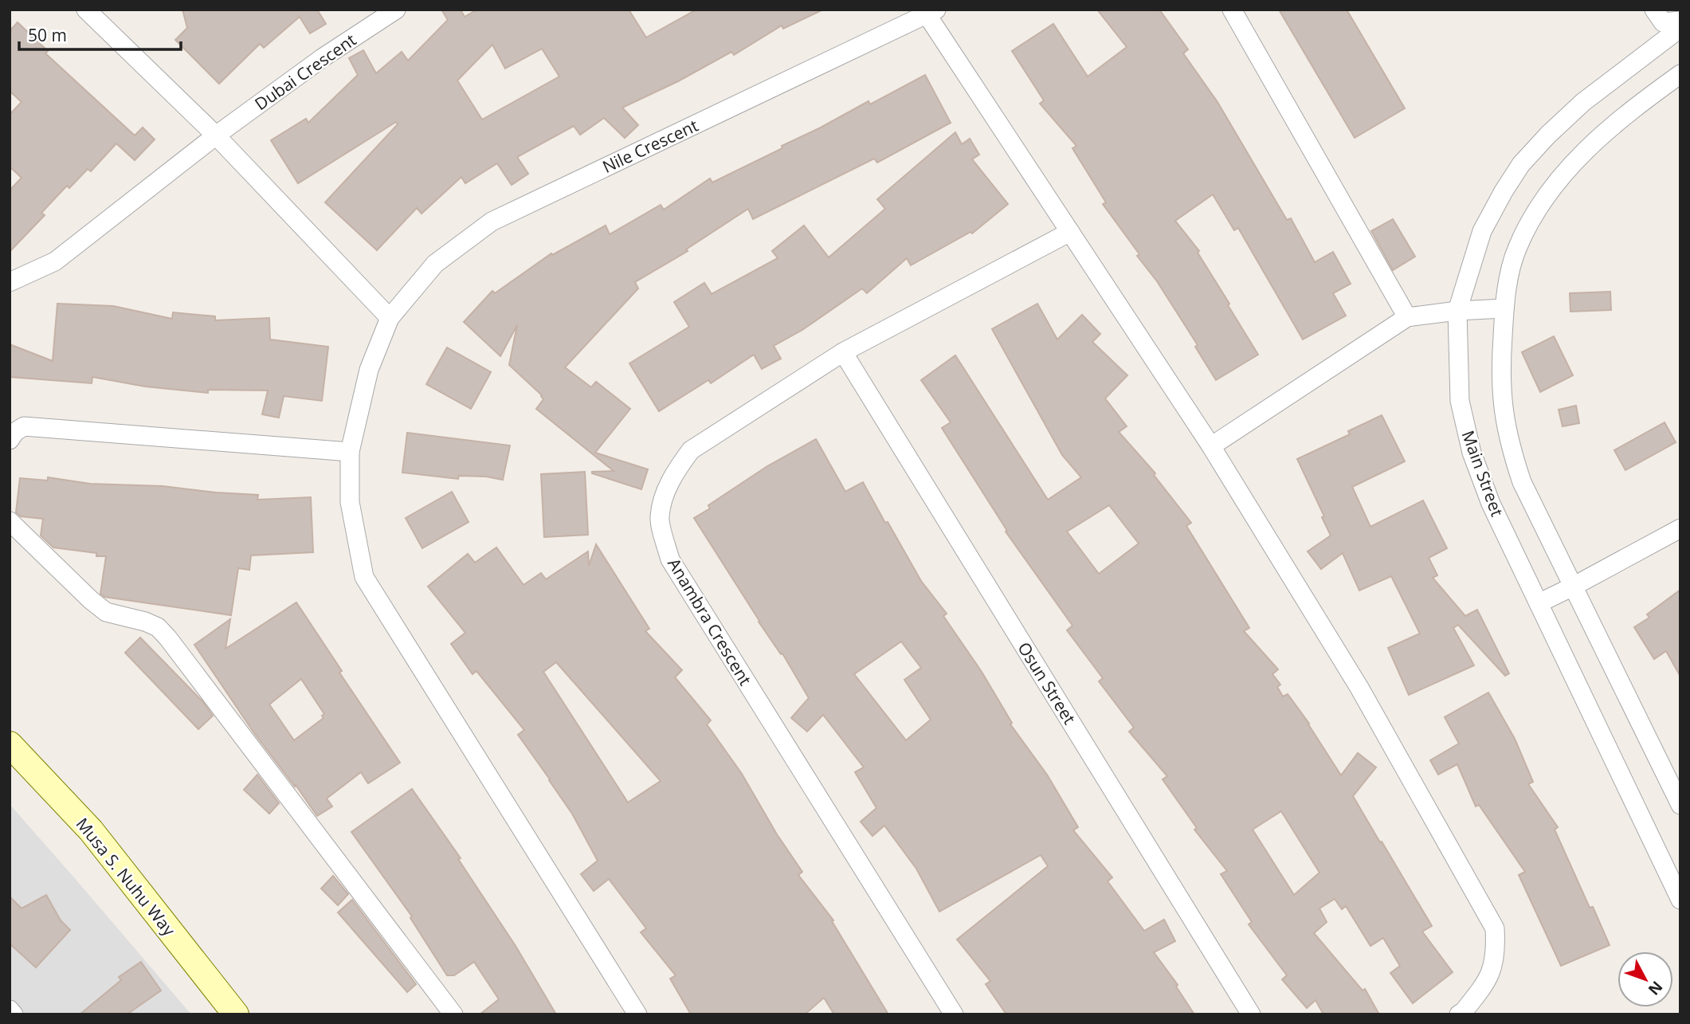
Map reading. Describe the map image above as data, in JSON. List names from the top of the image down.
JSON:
{
  "streets": {
    "street": [
      "Dubai Crescent",
      "Nile Crescent",
      "Main Street",
      "Anambra Crescent",
      "Osun Street",
      "Musa S. Nuhu Way"
    ]
  },
  "crossings": [
    ["Anambra Crescent", "Osun Street"]
  ],
  "scale_bar": "50 m",
  "north": "bottom right"
}
